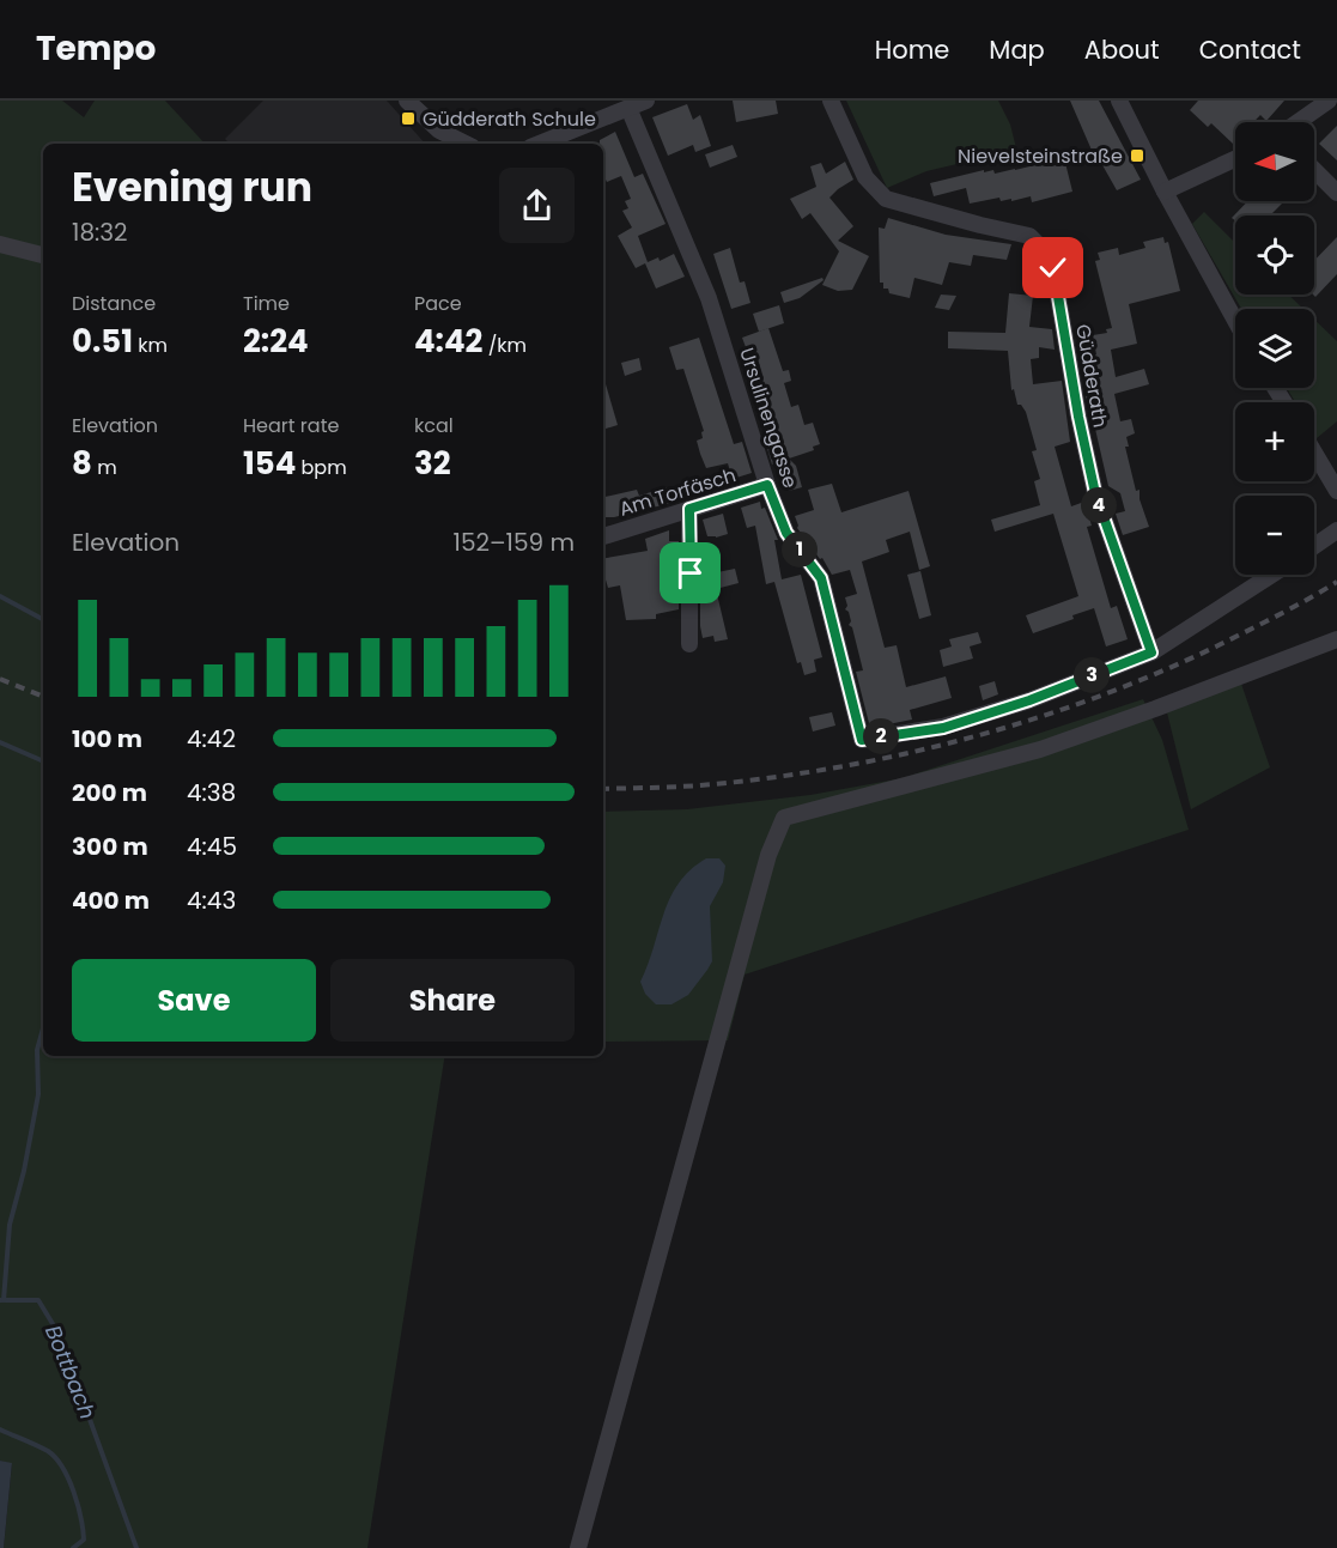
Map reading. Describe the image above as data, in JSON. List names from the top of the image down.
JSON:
{
  "streets": {
    "street": ["Güdderath", "Ursulinengasse", "Am Torfäsch"]
  },
  "crossings": [
    ["Güdderath", "Ursulinengasse"],
    ["Ursulinengasse", "Am Torfäsch"]
  ],
  "water": ["Bottbach"],
  "places": {
    "transit": ["Güdderath Schule", "Nievelsteinstraße"]
  },
  "north": "left",
  "page": {
    "header": "Tempo",
    "nav": [
      "Home",
      "Map",
      "About",
      "Contact"
    ],
    "map_buttons": ["+", "−"],
    "heading": ["Evening run", "18:32"],
    "stats": [
      ["Distance", "0.51 km"],
      ["Time", "2:24"],
      ["Pace", "4:42 /km"],
      ["Elevation", "8 m"],
      ["Heart rate", "154 bpm"],
      ["kcal", "32"]
    ],
    "pins": [
      "4",
      "1",
      "3",
      "2"
    ],
    "chart": ["Elevation", "152–159 m"],
    "list": [
      {
        "name": "100 m",
        "note": "4:42"
      },
      {
        "name": "200 m",
        "note": "4:38"
      },
      {
        "name": "300 m",
        "note": "4:45"
      },
      {
        "name": "400 m",
        "note": "4:43"
      }
    ],
    "buttons": ["Save", "Share"]
  }
}
